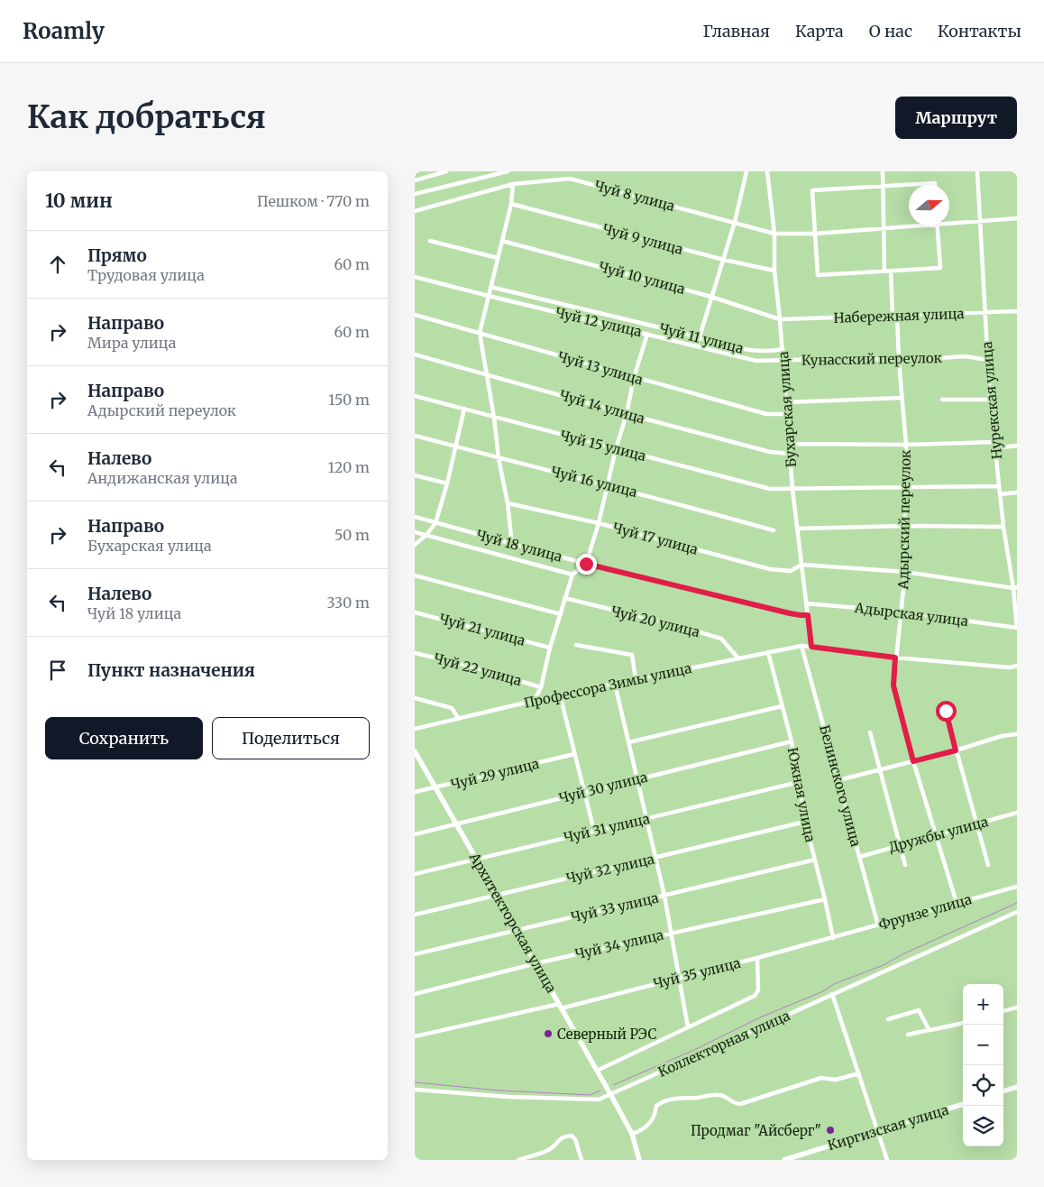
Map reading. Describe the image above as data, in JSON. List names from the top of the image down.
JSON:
{
  "streets": {
    "street": [
      "Чуй 8 улица",
      "Чуй 9 улица",
      "Чуй 10 улица",
      "Набережная улица",
      "Чуй 12 улица",
      "Чуй 11 улица",
      "Кунасский переулок",
      "Чуй 13 улица",
      "Нурекская улица",
      "Чуй 14 улица",
      "Бухарская улица",
      "Чуй 15 улица",
      "Чуй 16 улица",
      "Адырский переулок",
      "Чуй 17 улица",
      "Чуй 18 улица",
      "Адырская улица",
      "Чуй 20 улица",
      "Чуй 21 улица",
      "Чуй 22 улица",
      "Профессора Зимы улица",
      "Чуй 29 улица",
      "Белинского улица",
      "Чуй 30 улица",
      "Южная улица",
      "Чуй 31 улица",
      "Дружбы улица",
      "Чуй 32 улица",
      "Чуй 33 улица",
      "Фрунзе улица",
      "Архитекторская улица",
      "Чуй 34 улица",
      "Чуй 35 улица",
      "Коллекторная улица",
      "Киргизская улица"
    ]
  },
  "crossings": [
    ["Чуй 8 улица", "Нурекская улица"],
    ["Чуй 8 улица", "Бухарская улица"],
    ["Чуй 9 улица", "Бухарская улица"],
    ["Чуй 10 улица", "Набережная улица"],
    ["Чуй 10 улица", "Бухарская улица"],
    ["Набережная улица", "Нурекская улица"],
    ["Набережная улица", "Бухарская улица"],
    ["Набережная улица", "Адырский переулок"],
    ["Чуй 12 улица", "Кунасский переулок"],
    ["Чуй 12 улица", "Бухарская улица"],
    ["Чуй 11 улица", "Бухарская улица"],
    ["Кунасский переулок", "Нурекская улица"],
    ["Кунасский переулок", "Бухарская улица"],
    ["Кунасский переулок", "Адырский переулок"],
    ["Чуй 13 улица", "Бухарская улица"],
    ["Нурекская улица", "Чуй 15 улица"],
    ["Нурекская улица", "Чуй 17 улица"],
    ["Нурекская улица", "Адырская улица"],
    ["Чуй 14 улица", "Бухарская улица"],
    ["Бухарская улица", "Чуй 15 улица"],
    ["Бухарская улица", "Чуй 17 улица"],
    ["Бухарская улица", "Чуй 18 улица"],
    ["Бухарская улица", "Адырская улица"],
    ["Бухарская улица", "Профессора Зимы улица"],
    ["Чуй 15 улица", "Адырский переулок"],
    ["Адырский переулок", "Чуй 17 улица"],
    ["Адырский переулок", "Адырская улица"],
    ["Адырский переулок", "Профессора Зимы улица"],
    ["Адырский переулок", "Дружбы улица"],
    ["Адырский переулок", "Фрунзе улица"],
    ["Чуй 20 улица", "Профессора Зимы улица"],
    ["Профессора Зимы улица", "Белинского улица"],
    ["Профессора Зимы улица", "Южная улица"],
    ["Чуй 29 улица", "Архитекторская улица"],
    ["Белинского улица", "Дружбы улица"],
    ["Белинского улица", "Фрунзе улица"],
    ["Чуй 30 улица", "Южная улица"],
    ["Чуй 30 улица", "Архитекторская улица"],
    ["Южная улица", "Чуй 31 улица"],
    ["Южная улица", "Чуй 32 улица"],
    ["Южная улица", "Чуй 33 улица"],
    ["Южная улица", "Фрунзе улица"],
    ["Южная улица", "Чуй 34 улица"],
    ["Южная улица", "Чуй 35 улица"],
    ["Чуй 31 улица", "Архитекторская улица"],
    ["Чуй 32 улица", "Архитекторская улица"],
    ["Чуй 33 улица", "Архитекторская улица"],
    ["Фрунзе улица", "Чуй 35 улица"],
    ["Архитекторская улица", "Чуй 34 улица"],
    ["Архитекторская улица", "Чуй 35 улица"],
    ["Архитекторская улица", "Коллекторная улица"]
  ],
  "places": ["Северный РЭС", "Продмаг \"Айсберг\""],
  "north": "right",
  "page": {
    "header": "Roamly",
    "nav": [
      "Главная",
      "Карта",
      "О нас",
      "Контакты"
    ],
    "buttons": [
      "Маршрут",
      ["Сохранить", "Поделиться"]
    ],
    "title": "Как добраться",
    "heading": ["10 мин", "Пешком · 770 m"],
    "list": [
      ["Прямо", "Трудовая улица", "60 m"],
      ["Направо", "Мира улица", "60 m"],
      ["Направо", "Адырский переулок", "150 m"],
      ["Налево", "Андижанская улица", "120 m"],
      ["Направо", "Бухарская улица", "50 m"],
      ["Налево", "Чуй 18 улица", "330 m"],
      "Пункт назначения"
    ],
    "map_buttons": ["+", "−"]
  }
}
